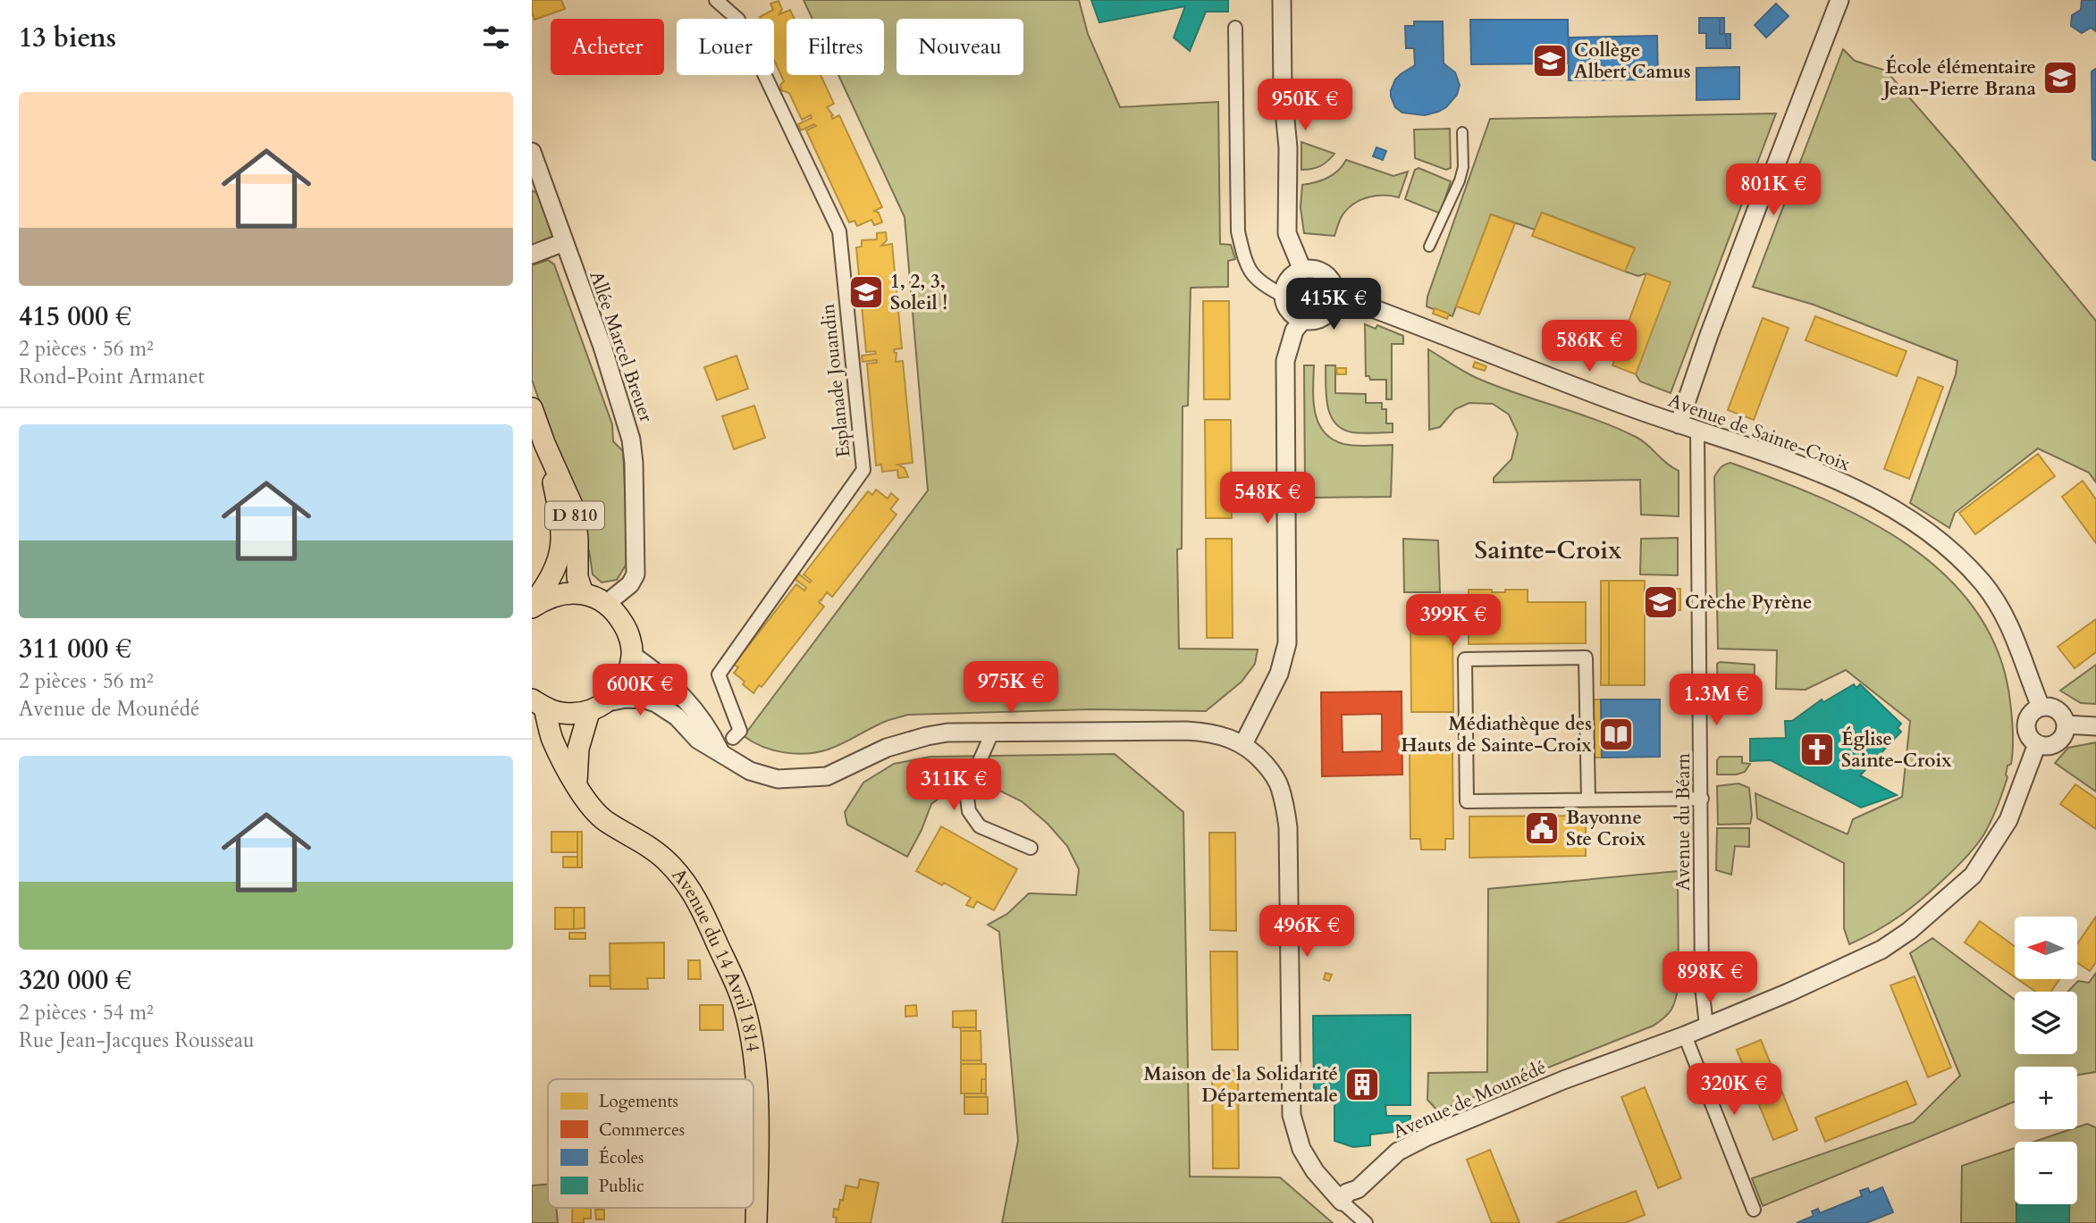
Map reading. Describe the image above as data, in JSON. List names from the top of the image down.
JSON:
{
  "streets": {
    "main road": ["D 810", "Avenue du 14 Avril 1814"],
    "street": [
      "Allée Marcel Breuer",
      "Esplanade Jouandin",
      "Avenue de Sainte-Croix",
      "Avenue du Béarn",
      "Avenue de Mounédé"
    ]
  },
  "crossings": [
    ["Avenue de Sainte-Croix", "Avenue du Béarn"],
    ["Avenue de Sainte-Croix", "Avenue de Mounédé"],
    ["Avenue du Béarn", "Avenue de Mounédé"]
  ],
  "districts": ["Sainte-Croix"],
  "places": {
    "school or university": [
      "Collège Albert Camus",
      "École élémentaire Jean-Pierre Brana",
      "1, 2, 3, Soleil !",
      "Crèche Pyrène"
    ],
    "library": ["Médiathèque des Hauts de Sainte-Croix"],
    "church": ["Église Sainte-Croix"],
    "public building": ["Bayonne Ste Croix"],
    "building": ["Maison de la Solidarité Départementale"]
  },
  "legend": [
    "Logements",
    "Commerces",
    "Écoles",
    "Public"
  ],
  "north": "left",
  "page": {
    "heading": "13 biens",
    "chip": [
      "Acheter",
      "Louer",
      "Filtres",
      "Nouveau"
    ],
    "list": [
      {
        "name": "415 000 €",
        "note": "2 pièces · 56 m² · Rond-Point Armanet"
      },
      {
        "name": "311 000 €",
        "note": "2 pièces · 56 m² · Avenue de Mounédé"
      },
      {
        "name": "320 000 €",
        "note": "2 pièces · 54 m² · Rue Jean-Jacques Rousseau"
      }
    ],
    "price": [
      "950K €",
      "801K €",
      "415K €",
      "586K €",
      "548K €",
      "399K €",
      "975K €",
      "600K €",
      "1.3M €",
      "311K €",
      "496K €",
      "898K €",
      "320K €"
    ],
    "map_buttons": ["+", "−"]
  }
}
